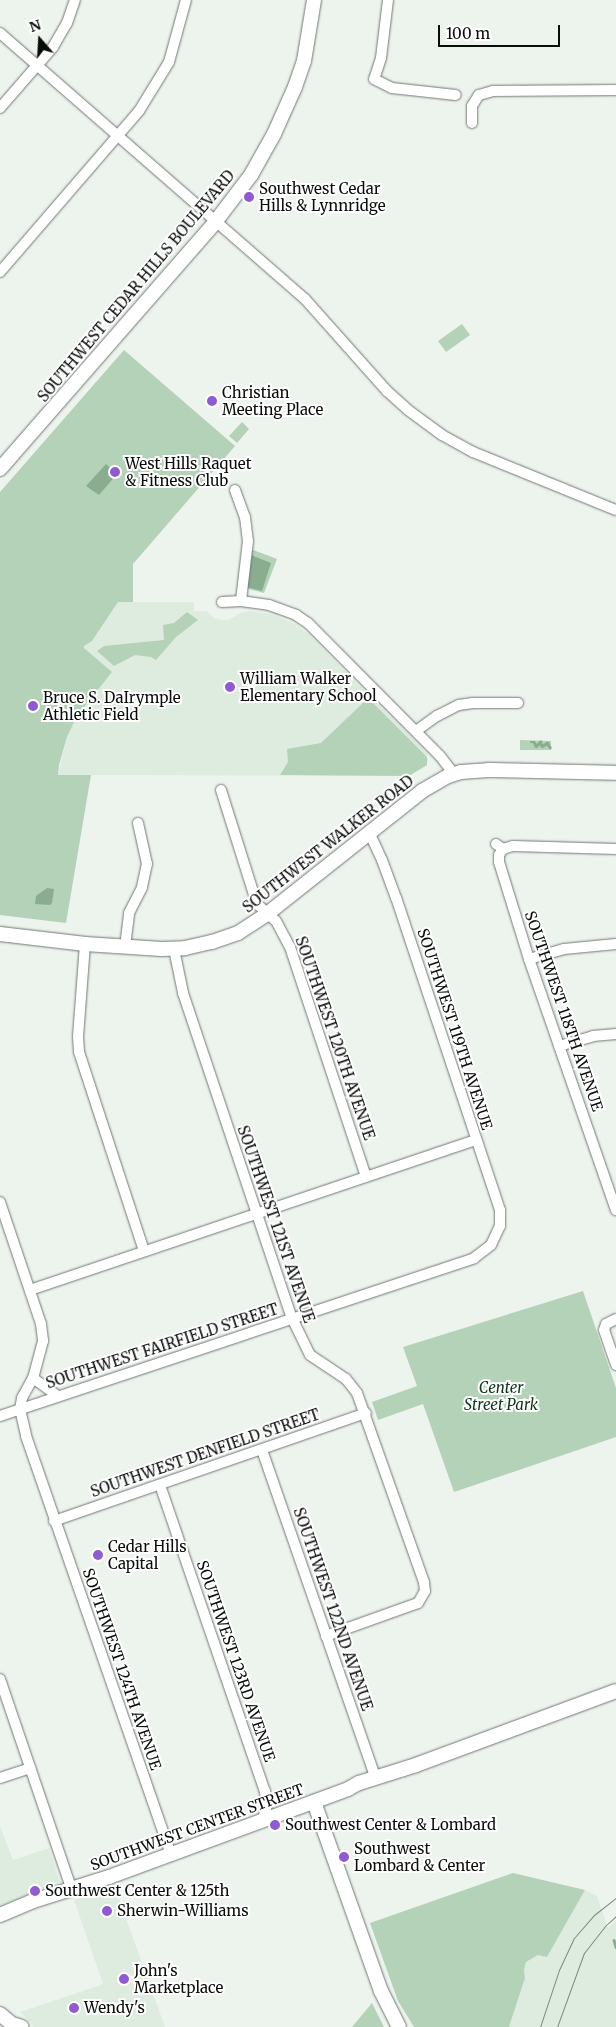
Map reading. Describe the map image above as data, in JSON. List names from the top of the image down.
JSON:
{
  "streets": {
    "main road": ["SOUTHWEST CEDAR HILLS BOULEVARD", "SOUTHWEST WALKER ROAD", "SOUTHWEST CENTER STREET"],
    "street": [
      "SOUTHWEST 118TH AVENUE",
      "SOUTHWEST 119TH AVENUE",
      "SOUTHWEST 120TH AVENUE",
      "SOUTHWEST 121ST AVENUE",
      "SOUTHWEST FAIRFIELD STREET",
      "SOUTHWEST DENFIELD STREET",
      "SOUTHWEST 122ND AVENUE",
      "SOUTHWEST 123RD AVENUE",
      "SOUTHWEST 124TH AVENUE"
    ]
  },
  "crossings": [
    ["SOUTHWEST WALKER ROAD", "SOUTHWEST 119TH AVENUE"],
    ["SOUTHWEST WALKER ROAD", "SOUTHWEST 120TH AVENUE"],
    ["SOUTHWEST WALKER ROAD", "SOUTHWEST 121ST AVENUE"],
    ["SOUTHWEST 119TH AVENUE", "SOUTHWEST FAIRFIELD STREET"],
    ["SOUTHWEST 121ST AVENUE", "SOUTHWEST FAIRFIELD STREET"],
    ["SOUTHWEST 121ST AVENUE", "SOUTHWEST DENFIELD STREET"],
    ["SOUTHWEST 121ST AVENUE", "SOUTHWEST 122ND AVENUE"],
    ["SOUTHWEST FAIRFIELD STREET", "SOUTHWEST 124TH AVENUE"],
    ["SOUTHWEST DENFIELD STREET", "SOUTHWEST 122ND AVENUE"],
    ["SOUTHWEST DENFIELD STREET", "SOUTHWEST 123RD AVENUE"],
    ["SOUTHWEST DENFIELD STREET", "SOUTHWEST 124TH AVENUE"],
    ["SOUTHWEST 122ND AVENUE", "SOUTHWEST CENTER STREET"],
    ["SOUTHWEST 123RD AVENUE", "SOUTHWEST CENTER STREET"],
    ["SOUTHWEST 124TH AVENUE", "SOUTHWEST CENTER STREET"]
  ],
  "parks": ["Center Street Park"],
  "places": [
    "Southwest Cedar Hills & Lynnridge",
    "Christian Meeting Place",
    "West Hills Raquet & Fitness Club",
    "William Walker Elementary School",
    "Bruce S. DaIrymple Athletic Field",
    "Cedar Hills Capital",
    "Southwest Center & Lombard",
    "Southwest Lombard & Center",
    "Southwest Center & 125th",
    "Sherwin-Williams",
    "John's Marketplace",
    "Wendy's"
  ],
  "scale_bar": "100 m",
  "north": "top"
}
